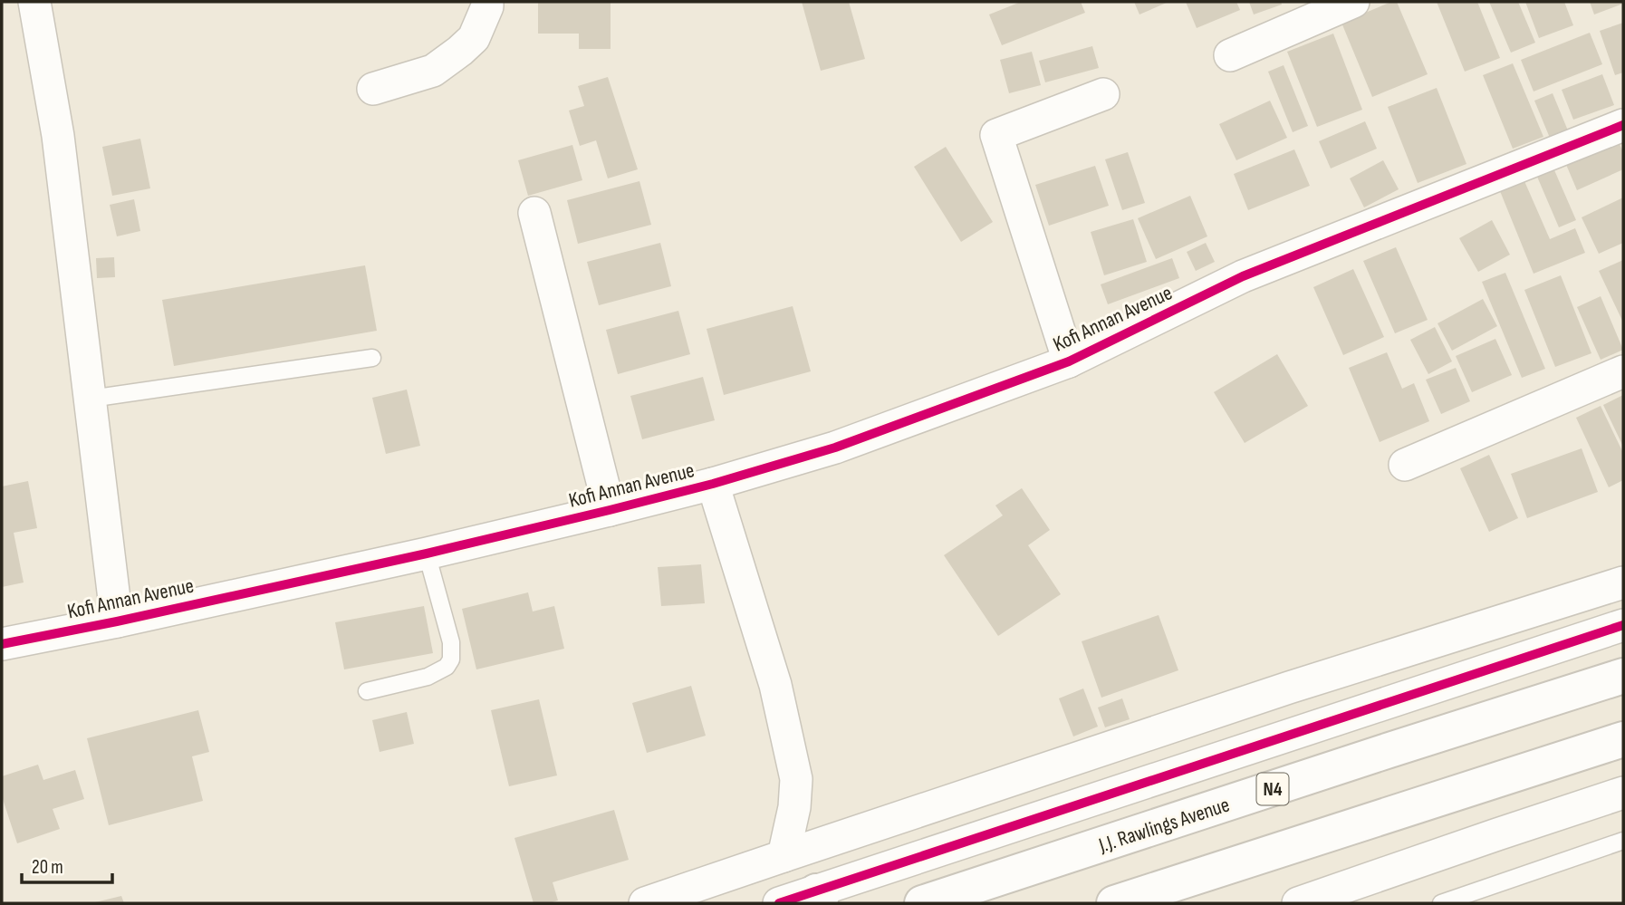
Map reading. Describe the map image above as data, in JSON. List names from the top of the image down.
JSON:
{
  "streets": {
    "highway": ["N4", "J.J. Rawlings Avenue"],
    "street": ["Kofi Annan Avenue"]
  },
  "scale_bar": "20 m"
}
